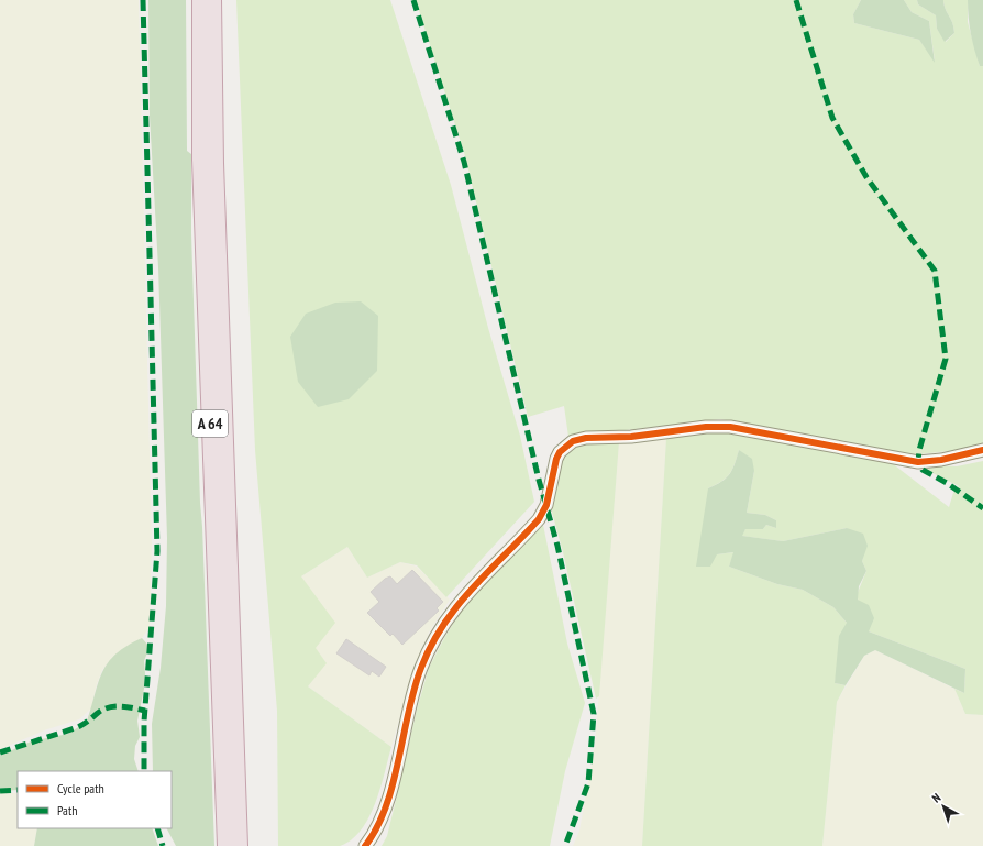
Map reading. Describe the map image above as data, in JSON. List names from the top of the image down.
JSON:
{
  "streets": {
    "highway": ["A 64"]
  },
  "legend": ["Cycle path", "Path"],
  "north": "top left"
}
